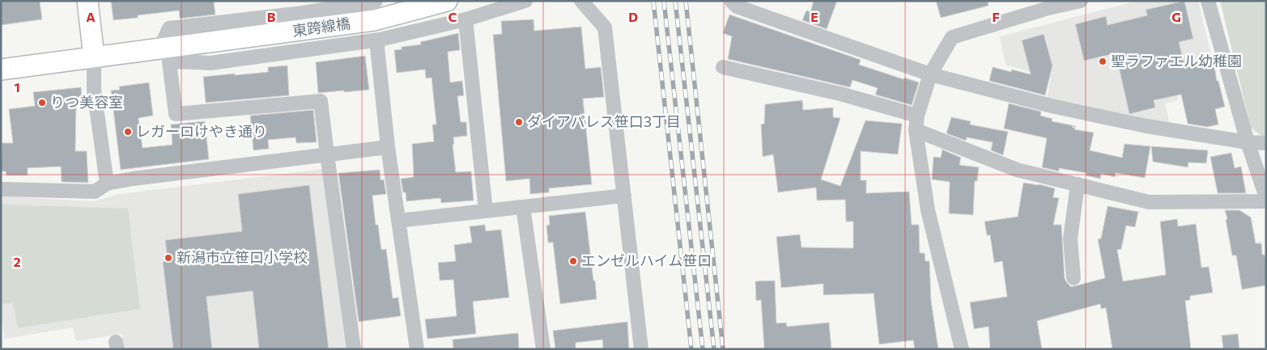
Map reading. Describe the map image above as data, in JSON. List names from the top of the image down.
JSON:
{
  "streets": {
    "street": ["東跨線橋"]
  },
  "places": [
    "聖ラファエル幼稚園",
    "りつ美容室",
    "ダイアパレス笹口3丁目",
    "レガーロけやき通り",
    "新潟市立笹口小学校",
    "エンゼルハイム笹口"
  ],
  "grid": {
    "columns": [
      "A",
      "B",
      "C",
      "D",
      "E",
      "F",
      "G"
    ],
    "rows": ["1", "2"]
  }
}
